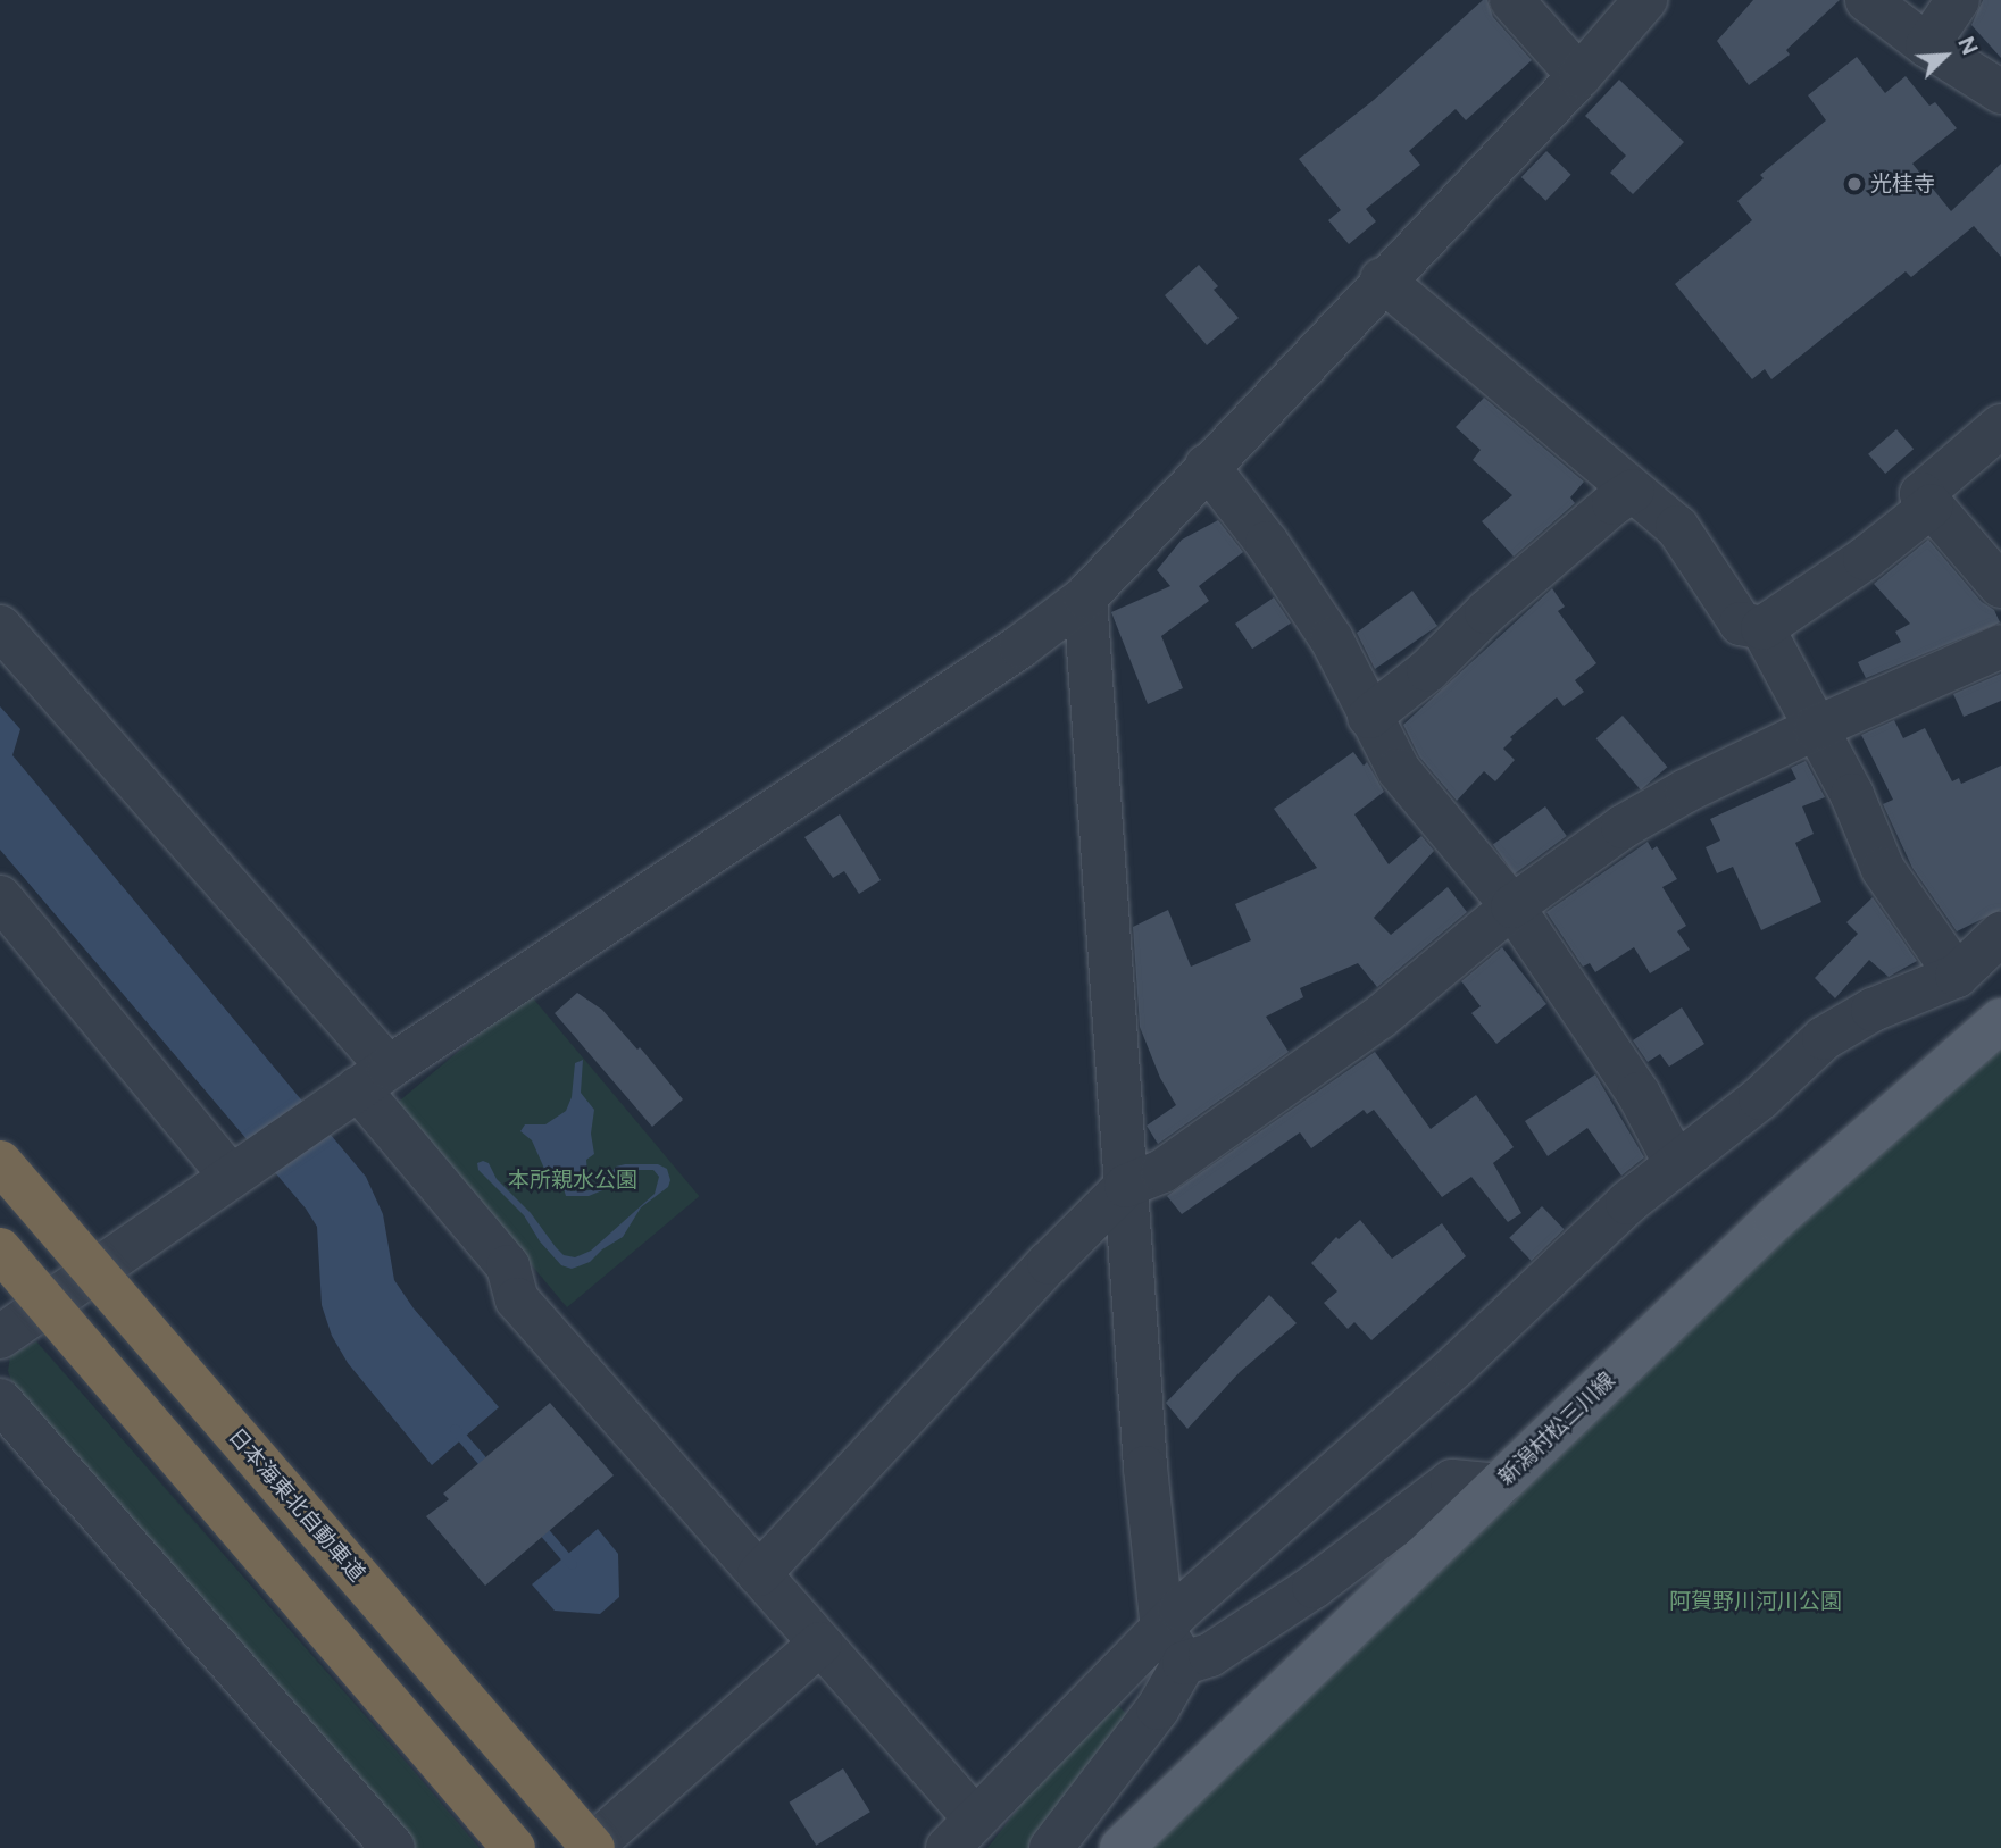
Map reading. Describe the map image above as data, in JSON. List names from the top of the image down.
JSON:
{
  "streets": {
    "highway": ["日本海東北自動車道"],
    "main road": ["新潟村松三川線"]
  },
  "parks": ["本所親水公園", "阿賀野川河川公園"],
  "places": ["光桂寺"],
  "north": "top right"
}
